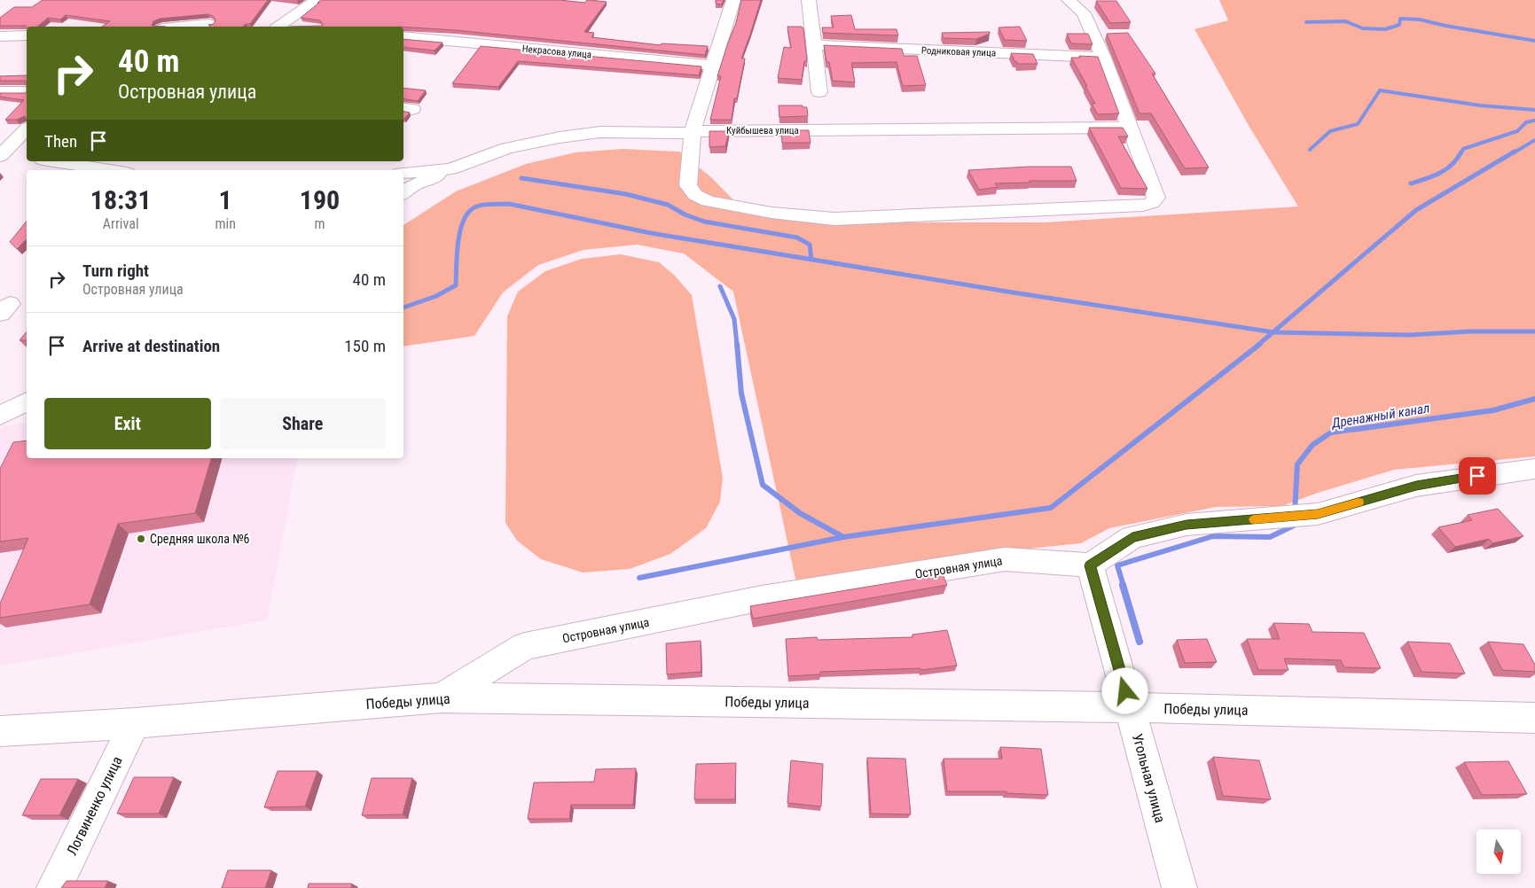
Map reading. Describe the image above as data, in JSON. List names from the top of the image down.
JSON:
{
  "streets": {
    "street": [
      "Некрасова улица",
      "Родниковая улица",
      "Куйбышева улица",
      "Островная улица",
      "Победы улица",
      "Угольная улица",
      "Логвиненко улица"
    ]
  },
  "crossings": [
    ["Островная улица", "Победы улица"],
    ["Островная улица", "Угольная улица"],
    ["Победы улица", "Угольная улица"],
    ["Победы улица", "Логвиненко улица"]
  ],
  "water": ["Дренажный канал"],
  "places": ["Средняя школа №6"],
  "north": "bottom",
  "page": {
    "turn": ["40 m", "Островная улица"],
    "then": "Then",
    "eta": [
      "18:31",
      "Arrival",
      "1",
      "min",
      "190",
      "m"
    ],
    "list": [
      {
        "name": "Turn right",
        "note": "Островная улица",
        "value": "40 m"
      },
      {
        "name": "Arrive at destination",
        "value": "150 m"
      }
    ],
    "buttons": ["Exit", "Share"]
  }
}
